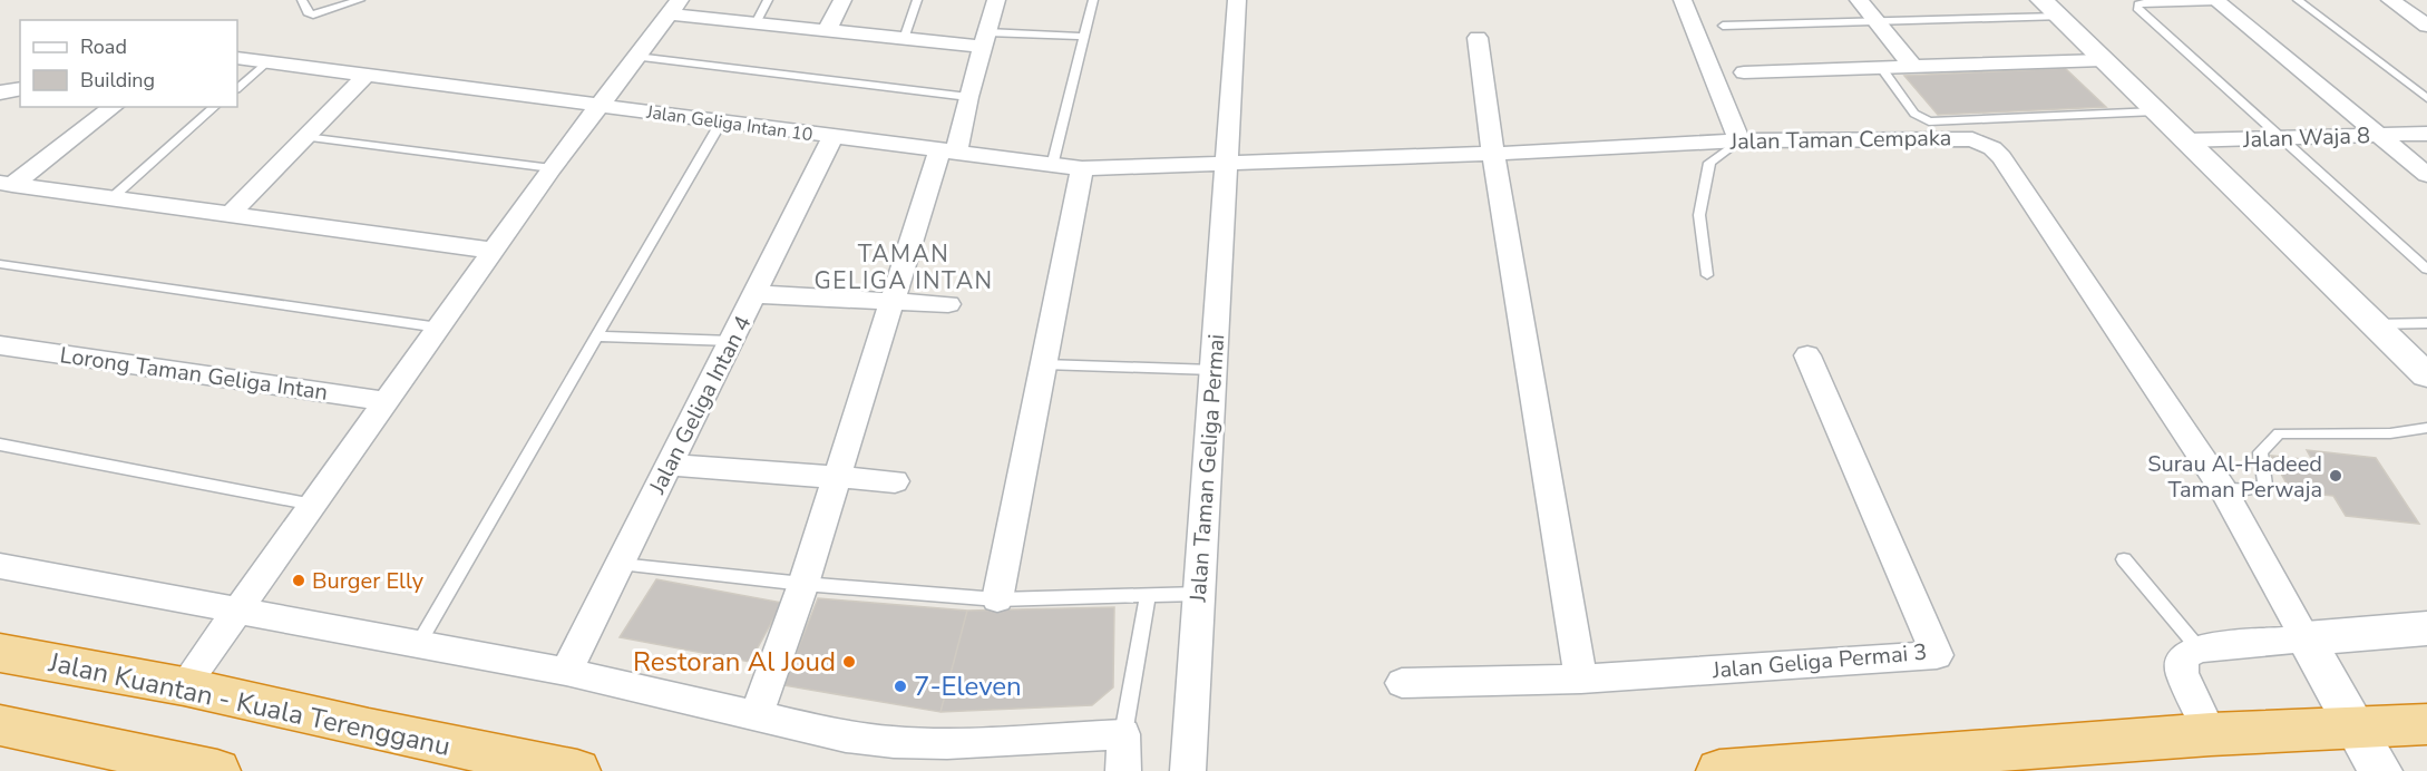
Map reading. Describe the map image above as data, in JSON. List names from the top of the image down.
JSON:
{
  "streets": {
    "highway": ["Jalan Kuantan - Kuala Terengganu"],
    "street": [
      "Jalan Geliga Intan 10",
      "Jalan Waja 8",
      "Jalan Taman Cempaka",
      "Lorong Taman Geliga Intan",
      "Jalan Geliga Intan 4",
      "Jalan Taman Geliga Permai",
      "Jalan Geliga Permai 3"
    ]
  },
  "crossings": [
    ["Jalan Geliga Intan 10", "Jalan Taman Cempaka"],
    ["Jalan Geliga Intan 10", "Jalan Geliga Intan 4"],
    ["Jalan Geliga Intan 10", "Jalan Taman Geliga Permai"],
    ["Jalan Taman Cempaka", "Jalan Taman Geliga Permai"]
  ],
  "districts": ["TAMAN GELIGA INTAN"],
  "places": [
    "Surau Al-Hadeed Taman Perwaja",
    "Burger Elly",
    "Restoran Al Joud",
    "7-Eleven"
  ],
  "legend": ["Road", "Building"]
}
